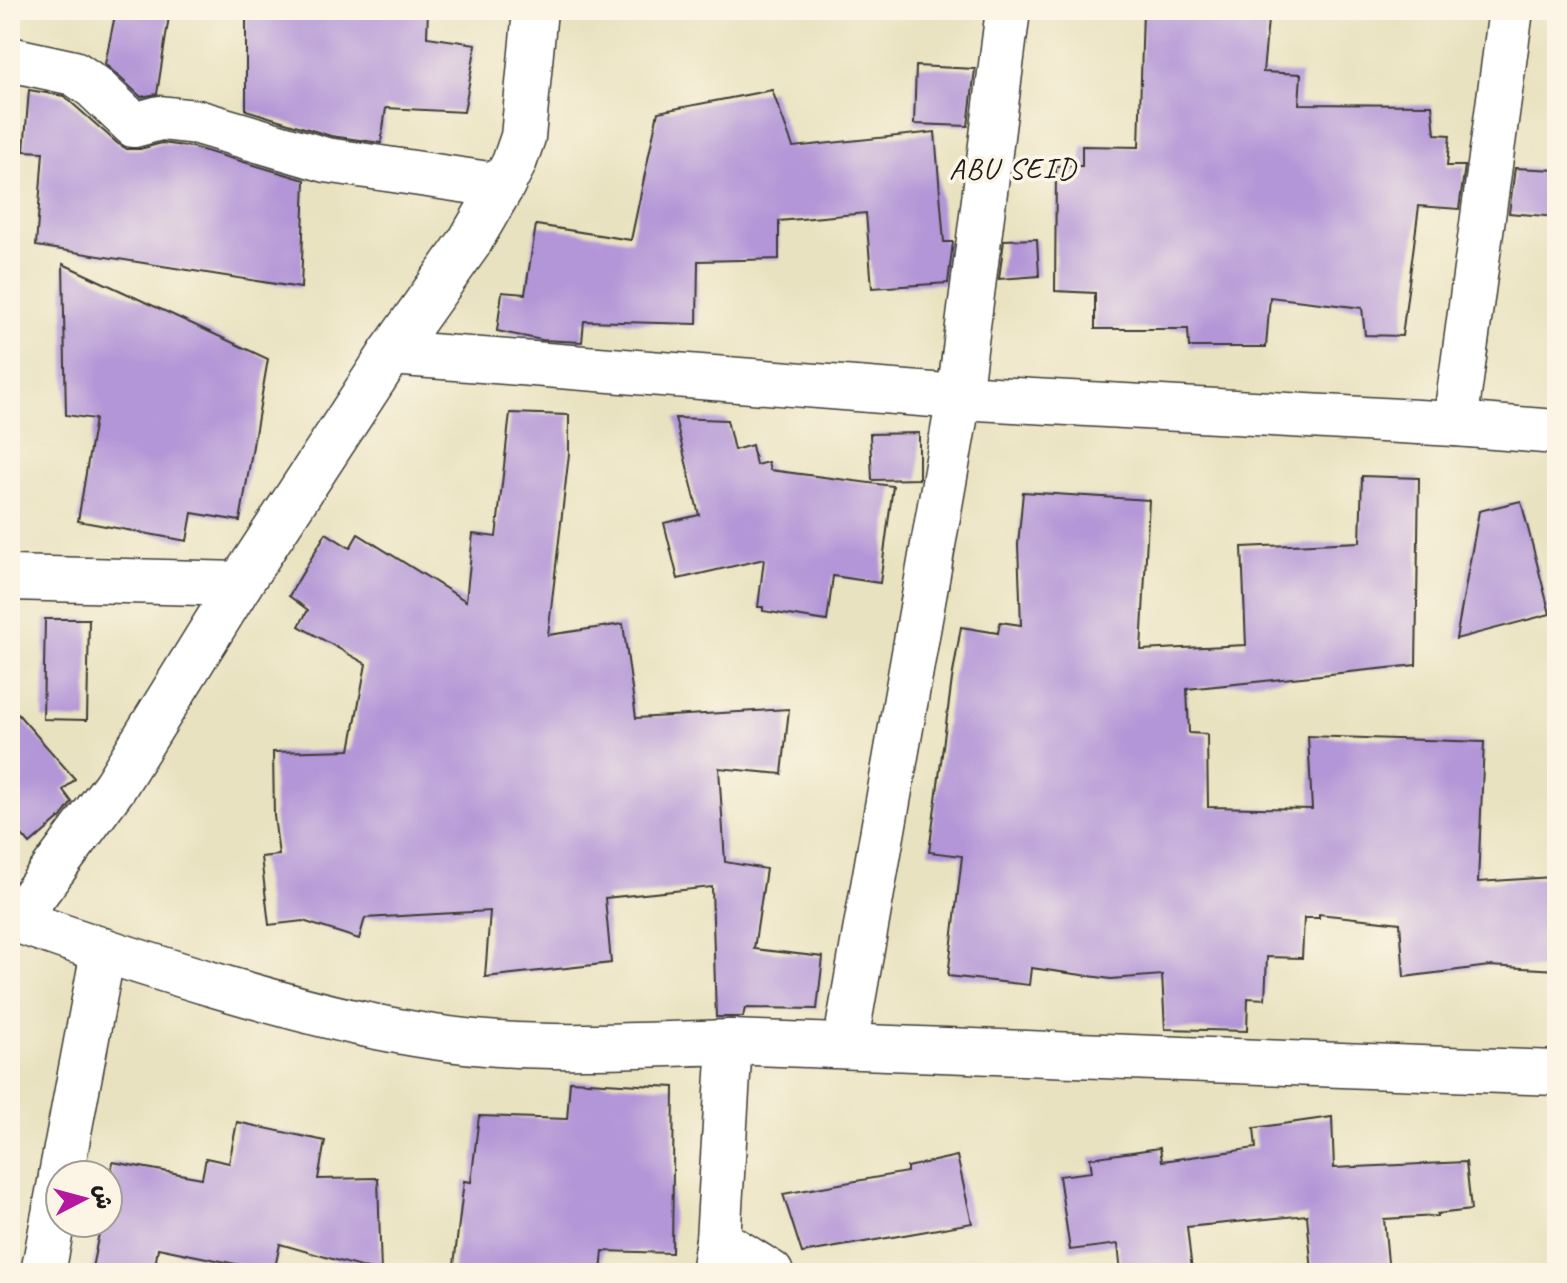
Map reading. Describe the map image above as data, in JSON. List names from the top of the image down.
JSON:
{
  "districts": ["ABU SEID"],
  "north": "right"
}
